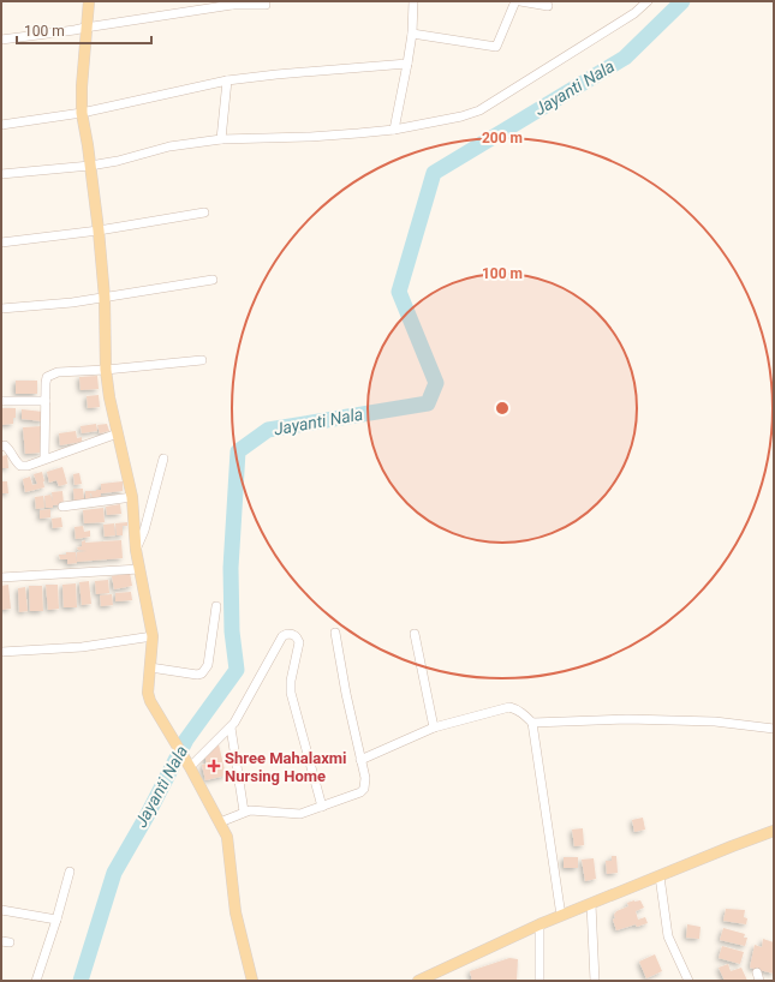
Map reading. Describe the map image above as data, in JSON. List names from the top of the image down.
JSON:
{
  "water": ["Jayanti Nala"],
  "places": {
    "health": ["Shree Mahalaxmi Nursing Home"]
  },
  "scale_bar": "100 m",
  "rings": ["200 m", "100 m"]
}
